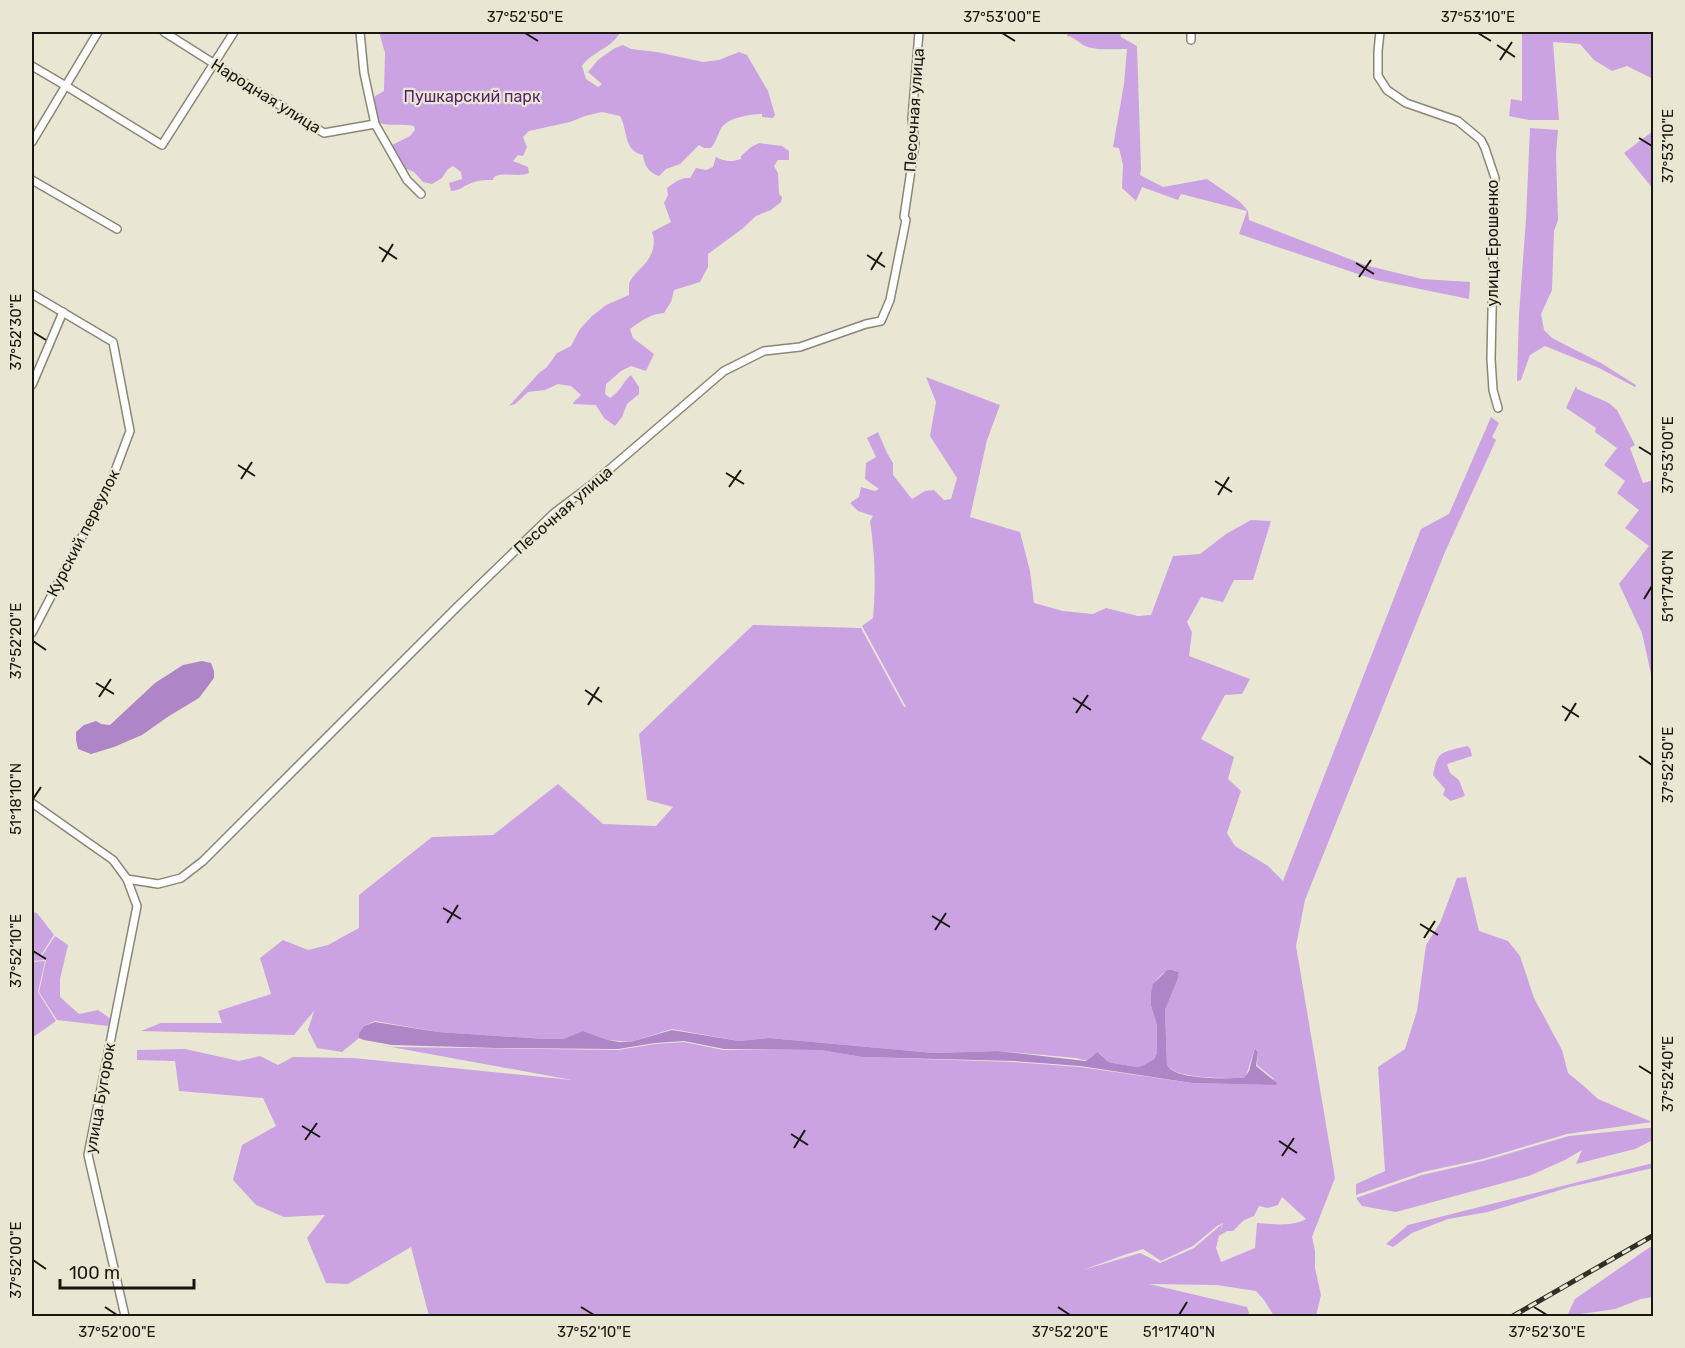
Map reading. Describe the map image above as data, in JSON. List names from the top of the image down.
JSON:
{
  "streets": {
    "street": [
      "Народная улица",
      "Песочная улица",
      "улица Ерошенко",
      "Курский переулок",
      "улица Бугорок"
    ]
  },
  "crossings": [
    ["Песочная улица", "улица Бугорок"]
  ],
  "parks": ["Пушкарский парк"],
  "scale_bar": "100 m",
  "coordinates": [
    "37°52'50\"E",
    "37°53'00\"E",
    "37°53'10\"E",
    "37°52'30\"E",
    "51°17'40\"N",
    "37°52'20\"E",
    "51°18'10\"N",
    "37°52'10\"E",
    "37°52'40\"E",
    "37°52'00\"E"
  ]
}
